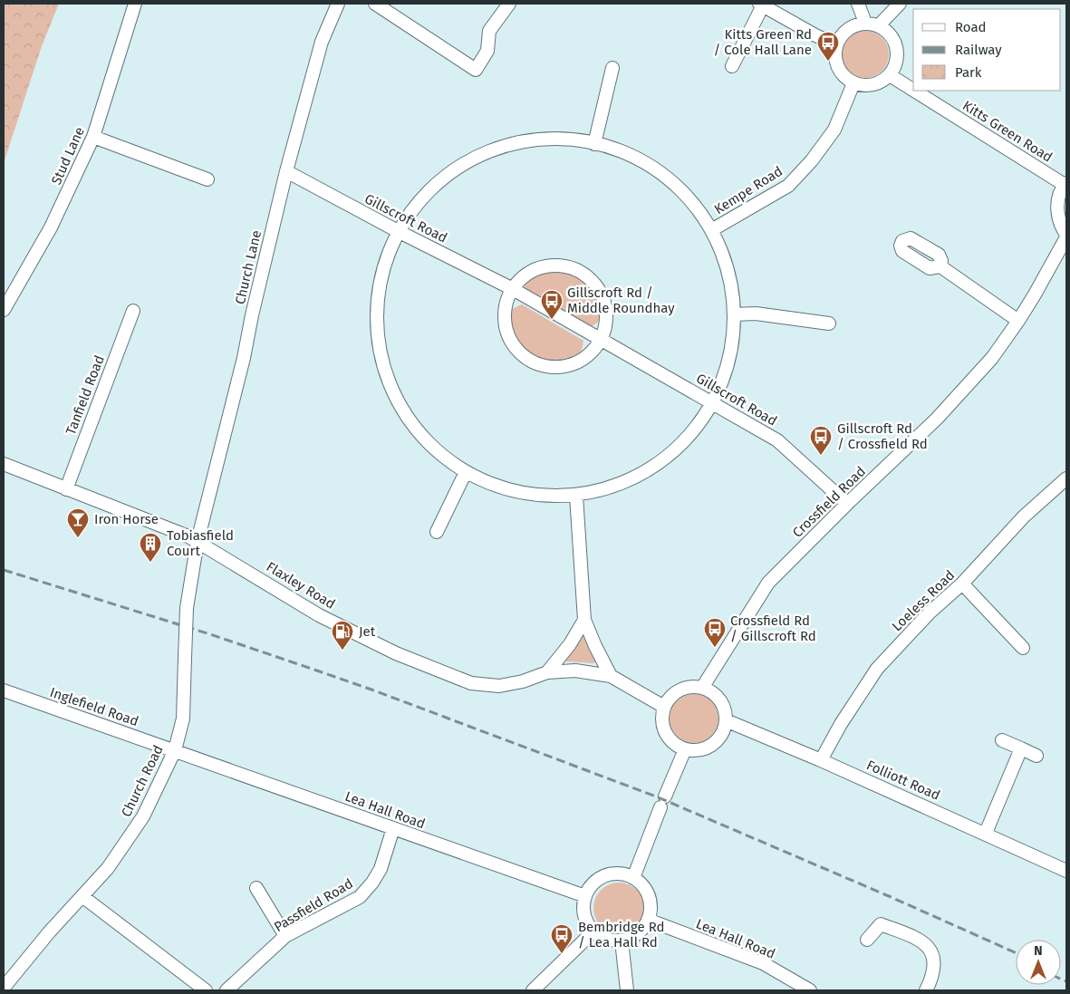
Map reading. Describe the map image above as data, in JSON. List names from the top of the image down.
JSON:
{
  "streets": {
    "street": [
      "Kitts Green Road",
      "Stud Lane",
      "Kempe Road",
      "Gillscroft Road",
      "Church Lane",
      "Tanfield Road",
      "Crossfield Road",
      "Flaxley Road",
      "Loeless Road",
      "Inglefield Road",
      "Folliott Road",
      "Church Road",
      "Lea Hall Road",
      "Passfield Road"
    ]
  },
  "crossings": [
    ["Kitts Green Road", "Kempe Road"],
    ["Gillscroft Road", "Church Lane"],
    ["Gillscroft Road", "Crossfield Road"],
    ["Church Lane", "Flaxley Road"],
    ["Church Lane", "Church Road"],
    ["Tanfield Road", "Flaxley Road"],
    ["Crossfield Road", "Flaxley Road"],
    ["Crossfield Road", "Folliott Road"],
    ["Flaxley Road", "Folliott Road"],
    ["Flaxley Road", "Church Road"],
    ["Loeless Road", "Folliott Road"],
    ["Inglefield Road", "Church Road"],
    ["Inglefield Road", "Lea Hall Road"],
    ["Church Road", "Lea Hall Road"],
    ["Lea Hall Road", "Passfield Road"]
  ],
  "places": {
    "bus stop": [
      "Kitts Green Rd / Cole Hall Lane",
      "Gillscroft Rd / Middle Roundhay",
      "Gillscroft Rd / Crossfield Rd",
      "Crossfield Rd / Gillscroft Rd",
      "Bembridge Rd / Lea Hall Rd"
    ],
    "bar": ["Iron Horse"],
    "building": ["Tobiasfield Court"],
    "fuel station": ["Jet"]
  },
  "legend": ["Road", "Railway", "Park"],
  "north": "top"
}
